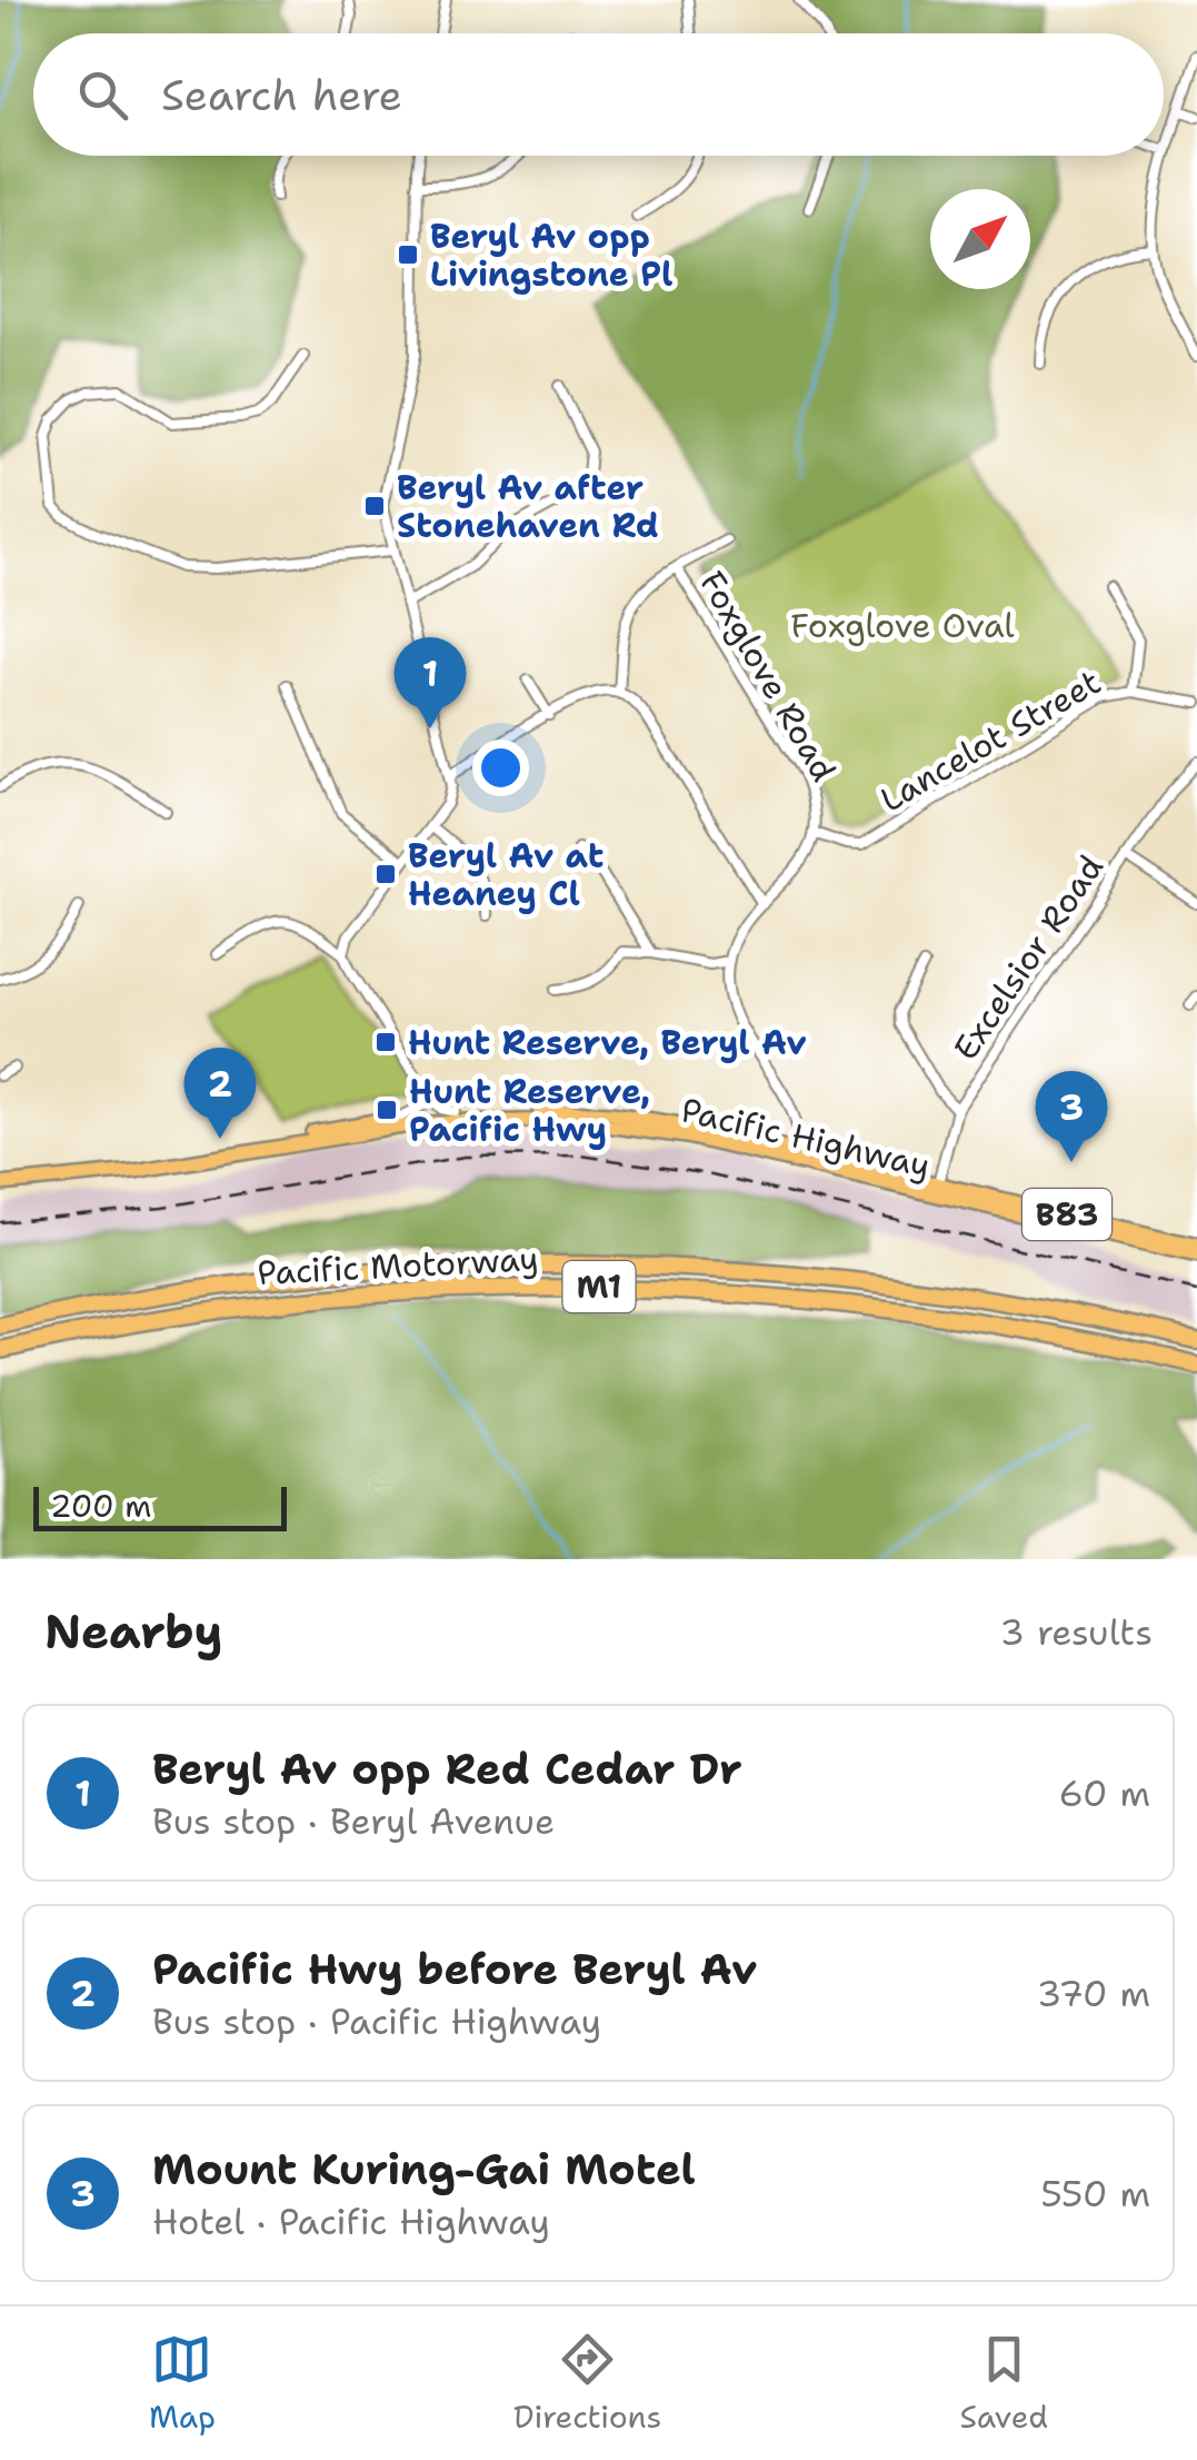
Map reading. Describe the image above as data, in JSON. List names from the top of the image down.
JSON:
{
  "streets": {
    "highway": ["Pacific Motorway", "M1"],
    "main road": ["Pacific Highway", "B83"],
    "street": ["Foxglove Road", "Lancelot Street", "Excelsior Road"]
  },
  "crossings": [
    ["Foxglove Road", "Lancelot Street"],
    ["Excelsior Road", "Pacific Highway"]
  ],
  "parks": ["Foxglove Oval"],
  "places": {
    "transit": [
      "Beryl Av opp Livingstone Pl",
      "Beryl Av after Stonehaven Rd",
      "Beryl Av at Heaney Cl",
      "Hunt Reserve, Beryl Av",
      "Hunt Reserve, Pacific Hwy"
    ]
  },
  "scale_bar": "200 m",
  "north": "top right",
  "page": {
    "search": "Search here",
    "pins": ["1", "2", "3"],
    "scale": "200 m",
    "heading": ["Nearby", "3 results"],
    "list": [
      {
        "mark": "1",
        "name": "Beryl Av opp Red Cedar Dr",
        "note": "Bus stop · Beryl Avenue",
        "value": "60 m"
      },
      {
        "mark": "2",
        "name": "Pacific Hwy before Beryl Av",
        "note": "Bus stop · Pacific Highway",
        "value": "370 m"
      },
      {
        "mark": "3",
        "name": "Mount Kuring-Gai Motel",
        "note": "Hotel · Pacific Highway",
        "value": "550 m"
      }
    ],
    "nav": ["Map", "Directions", "Saved"]
  }
}
